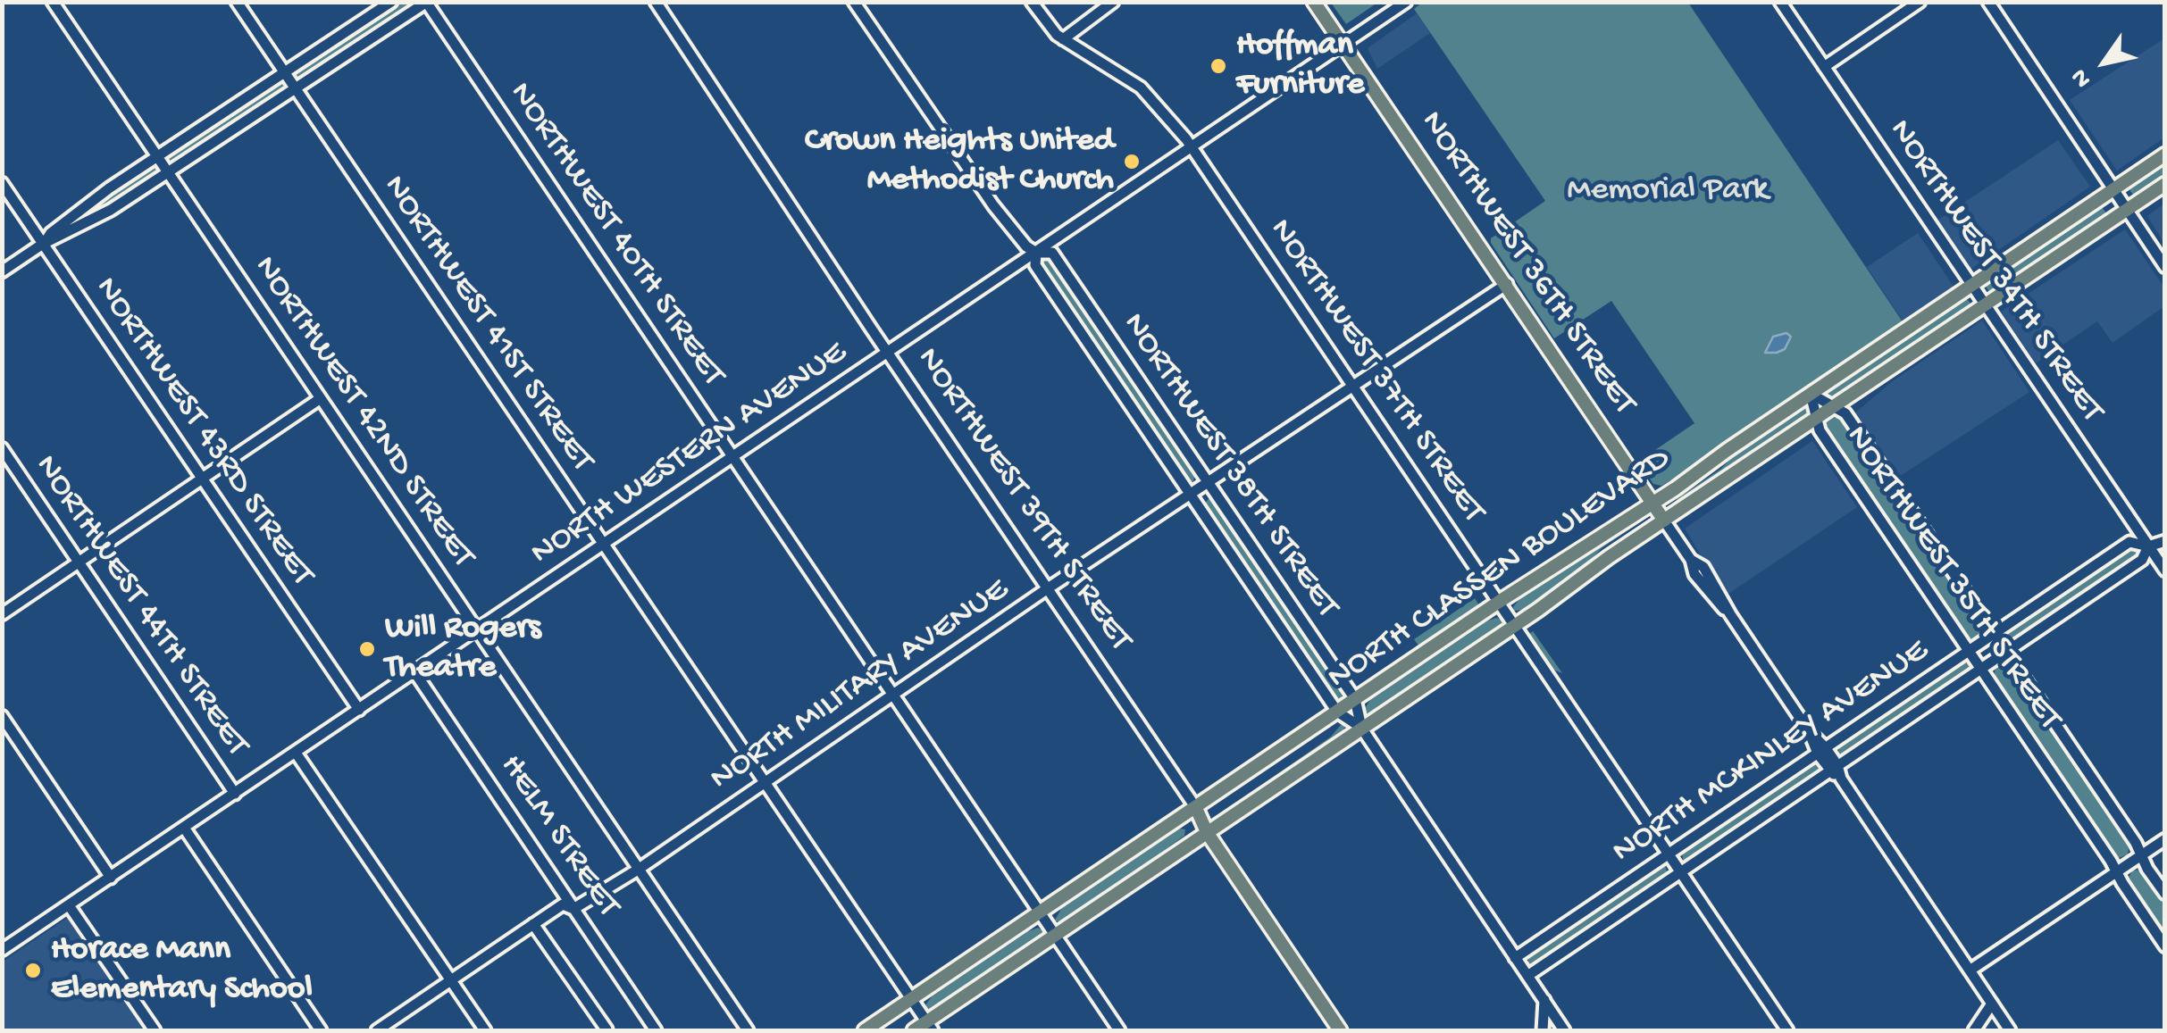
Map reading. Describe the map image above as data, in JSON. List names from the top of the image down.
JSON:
{
  "streets": {
    "main road": ["NORTHWEST 36TH STREET", "NORTHWEST 39TH STREET", "NORTH CLASSEN BOULEVARD"],
    "street": [
      "NORTHWEST 40TH STREET",
      "NORTHWEST 34TH STREET",
      "NORTHWEST 41ST STREET",
      "NORTHWEST 37TH STREET",
      "NORTHWEST 42ND STREET",
      "NORTHWEST 43RD STREET",
      "NORTH WESTERN AVENUE",
      "NORTHWEST 38TH STREET",
      "NORTHWEST 35TH STREET",
      "NORTHWEST 44TH STREET",
      "NORTH MILITARY AVENUE",
      "NORTH MCKINLEY AVENUE",
      "HELM STREET"
    ]
  },
  "crossings": [
    ["NORTHWEST 40TH STREET", "NORTH WESTERN AVENUE"],
    ["NORTHWEST 40TH STREET", "NORTH CLASSEN BOULEVARD"],
    ["NORTHWEST 40TH STREET", "NORTH MILITARY AVENUE"],
    ["NORTHWEST 36TH STREET", "NORTH WESTERN AVENUE"],
    ["NORTHWEST 36TH STREET", "NORTH CLASSEN BOULEVARD"],
    ["NORTHWEST 36TH STREET", "NORTH MILITARY AVENUE"],
    ["NORTHWEST 36TH STREET", "NORTH MCKINLEY AVENUE"],
    ["NORTHWEST 34TH STREET", "NORTH CLASSEN BOULEVARD"],
    ["NORTHWEST 34TH STREET", "NORTH MCKINLEY AVENUE"],
    ["NORTHWEST 41ST STREET", "NORTH WESTERN AVENUE"],
    ["NORTHWEST 41ST STREET", "NORTH CLASSEN BOULEVARD"],
    ["NORTHWEST 41ST STREET", "NORTH MILITARY AVENUE"],
    ["NORTHWEST 37TH STREET", "NORTH WESTERN AVENUE"],
    ["NORTHWEST 37TH STREET", "NORTH CLASSEN BOULEVARD"],
    ["NORTHWEST 37TH STREET", "NORTH MILITARY AVENUE"],
    ["NORTHWEST 37TH STREET", "NORTH MCKINLEY AVENUE"],
    ["NORTHWEST 42ND STREET", "NORTH WESTERN AVENUE"],
    ["NORTHWEST 42ND STREET", "NORTH MILITARY AVENUE"],
    ["NORTHWEST 43RD STREET", "NORTH WESTERN AVENUE"],
    ["NORTH WESTERN AVENUE", "NORTHWEST 38TH STREET"],
    ["NORTH WESTERN AVENUE", "NORTHWEST 39TH STREET"],
    ["NORTH WESTERN AVENUE", "NORTHWEST 44TH STREET"],
    ["NORTH WESTERN AVENUE", "HELM STREET"],
    ["NORTHWEST 38TH STREET", "NORTH CLASSEN BOULEVARD"],
    ["NORTHWEST 38TH STREET", "NORTH MILITARY AVENUE"],
    ["NORTHWEST 38TH STREET", "NORTH MCKINLEY AVENUE"],
    ["NORTHWEST 39TH STREET", "NORTH CLASSEN BOULEVARD"],
    ["NORTHWEST 39TH STREET", "NORTH MILITARY AVENUE"],
    ["NORTH CLASSEN BOULEVARD", "NORTHWEST 35TH STREET"],
    ["NORTHWEST 35TH STREET", "NORTH MCKINLEY AVENUE"],
    ["NORTH MILITARY AVENUE", "HELM STREET"]
  ],
  "parks": ["Memorial Park"],
  "places": [
    "Hoffman Furniture",
    "Crown Heights United Methodist Church",
    "Will Rogers Theatre",
    "Horace Mann Elementary School"
  ],
  "north": "bottom left"
}
